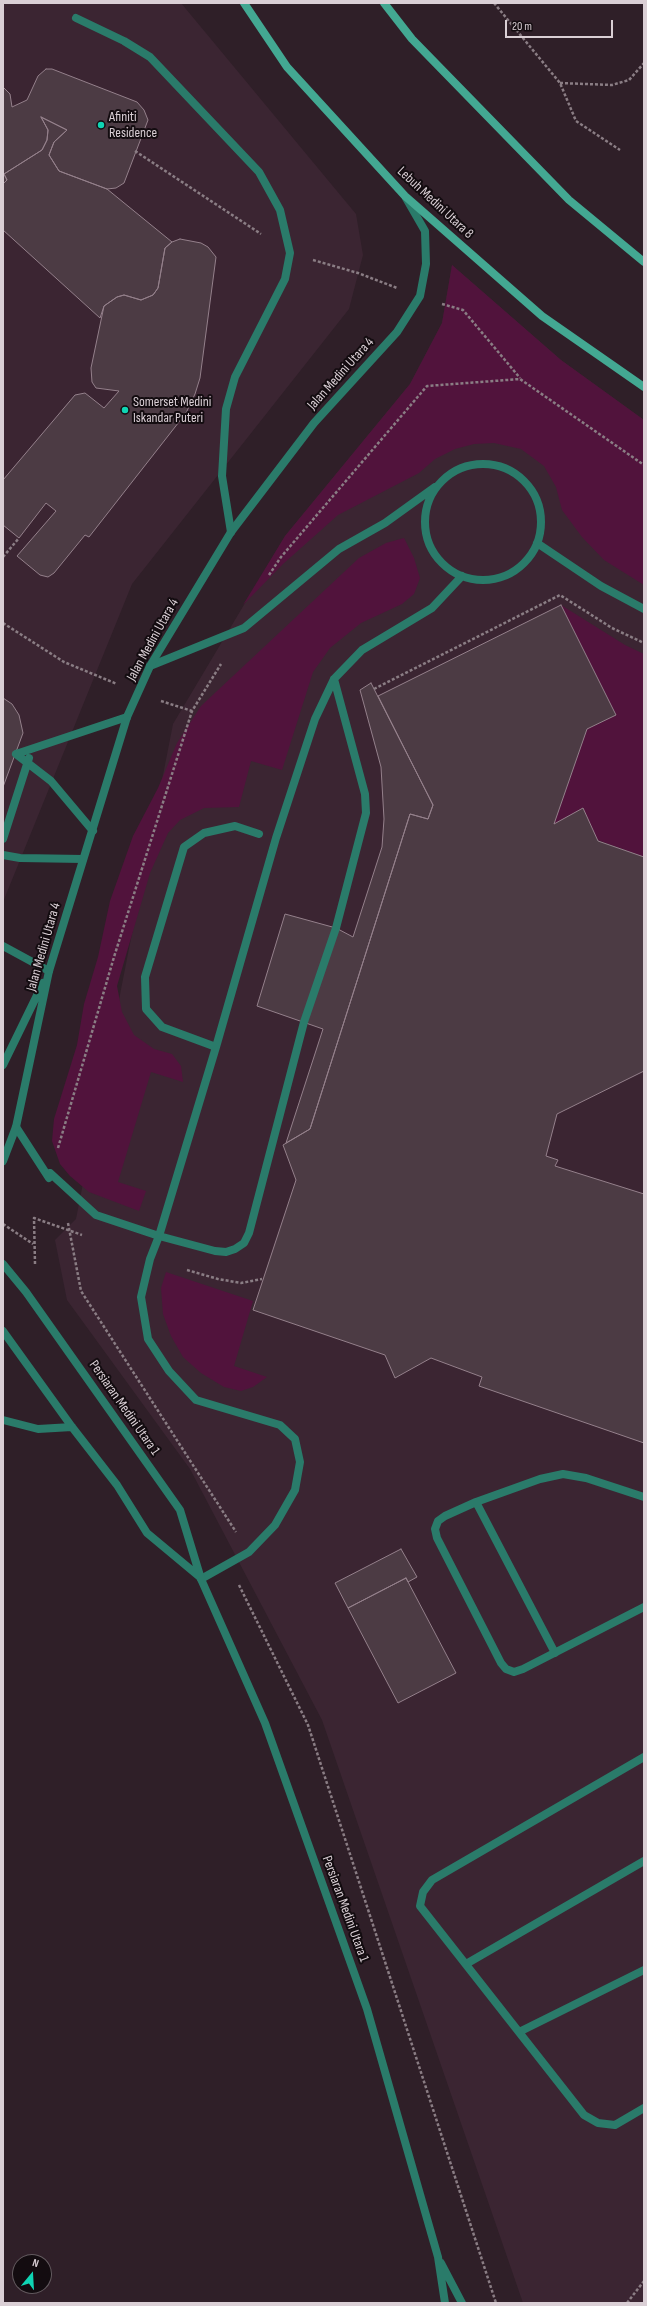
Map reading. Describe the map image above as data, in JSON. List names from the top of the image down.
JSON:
{
  "streets": {
    "street": ["Lebuh Medini Utara 8", "Jalan Medini Utara 4", "Persiaran Medini Utara 1"]
  },
  "crossings": [
    ["Lebuh Medini Utara 8", "Jalan Medini Utara 4"]
  ],
  "places": ["Afiniti Residence", "Somerset Medini Iskandar Puteri"],
  "scale_bar": "20 m",
  "north": "top"
}
